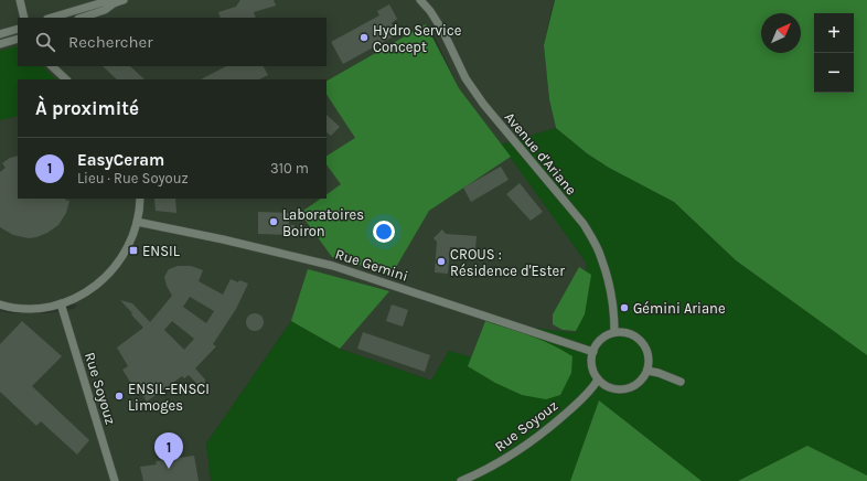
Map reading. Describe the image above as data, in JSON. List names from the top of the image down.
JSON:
{
  "streets": {
    "street": ["Avenue d'Ariane", "Rue Gemini", "Rue Soyouz"]
  },
  "crossings": [
    ["Avenue d'Ariane", "Rue Gemini"],
    ["Avenue d'Ariane", "Rue Soyouz"],
    ["Rue Gemini", "Rue Soyouz"]
  ],
  "places": {
    "other": [
      "Hydro Service Concept",
      "Laboratoires Boiron",
      "CROUS : Résidence d'Ester",
      "Gémini Ariane",
      "ENSIL-ENSCI Limoges"
    ],
    "transit": ["ENSIL"]
  },
  "north": "top right",
  "page": {
    "map_buttons": ["+", "−"],
    "search": "Rechercher",
    "heading": "À proximité",
    "list": [
      {
        "mark": "1",
        "name": "EasyCeram",
        "note": "Lieu · Rue Soyouz",
        "value": "310 m"
      }
    ],
    "pins": "1"
  }
}
